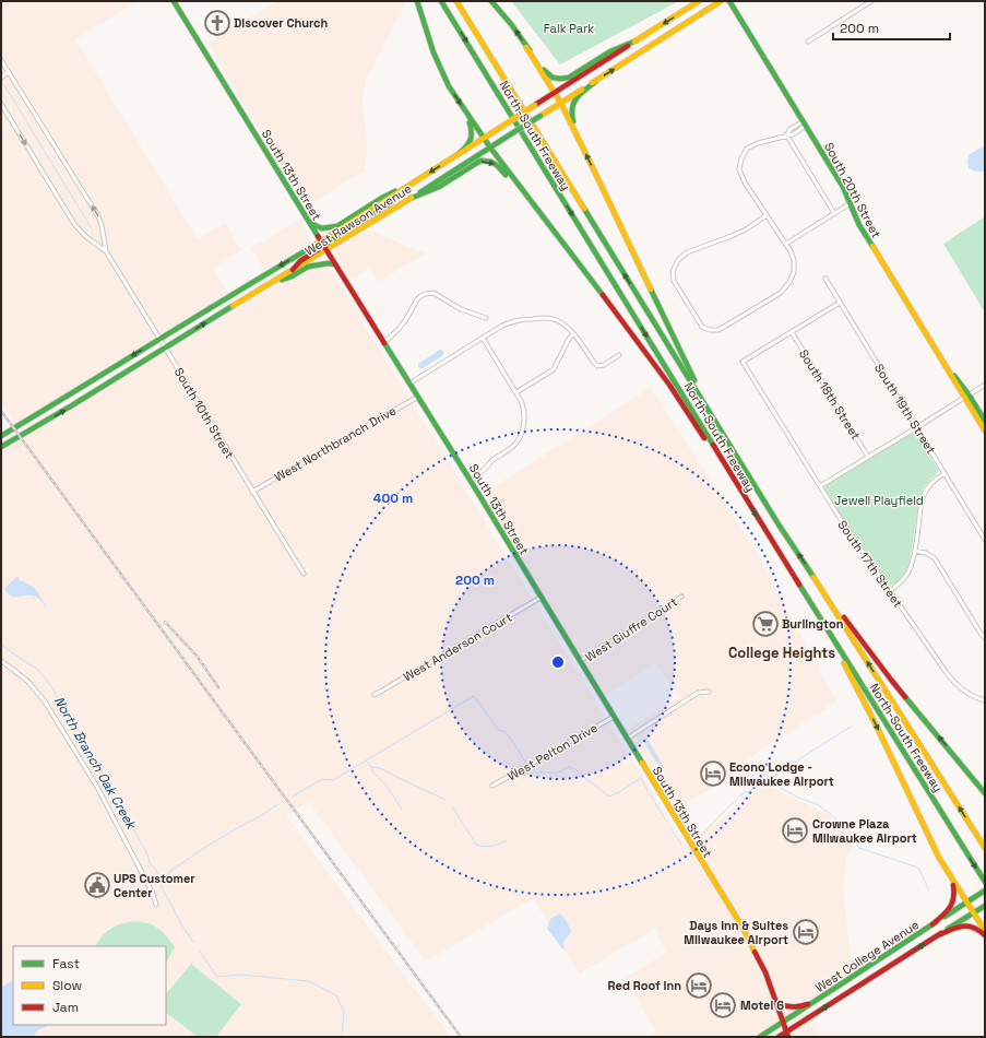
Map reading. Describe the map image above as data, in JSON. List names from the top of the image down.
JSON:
{
  "streets": {
    "main road": [
      "North-South Freeway",
      "South 13th Street",
      "South 20th Street",
      "West Rawson Avenue",
      "West College Avenue"
    ],
    "street": [
      "South 18th Street",
      "South 19th Street",
      "South 10th Street",
      "West Northbranch Drive",
      "South 17th Street",
      "West Giuffre Court",
      "West Anderson Court",
      "West Pelton Drive"
    ]
  },
  "crossings": [
    ["South 13th Street", "West Rawson Avenue"],
    ["South 13th Street", "West Northbranch Drive"],
    ["South 13th Street", "West Giuffre Court"],
    ["South 13th Street", "West Anderson Court"],
    ["South 13th Street", "West Pelton Drive"],
    ["South 13th Street", "West College Avenue"],
    ["West Rawson Avenue", "South 10th Street"],
    ["South 18th Street", "South 17th Street"],
    ["South 10th Street", "West Northbranch Drive"]
  ],
  "districts": ["College Heights"],
  "water": ["North Branch Oak Creek"],
  "parks": ["Falk Park", "Jewell Playfield"],
  "places": {
    "church": ["Discover Church"],
    "supermarket": ["Burlington"],
    "hotel": [
      "Econo Lodge - Milwaukee Airport",
      "Crowne Plaza Milwaukee Airport",
      "Days Inn & Suites Milwaukee Airport",
      "Red Roof Inn",
      "Motel 6"
    ],
    "public building": ["UPS Customer Center"]
  },
  "legend": ["Fast", "Slow", "Jam"],
  "scale_bar": "200 m",
  "rings": ["400 m", "200 m"]
}
